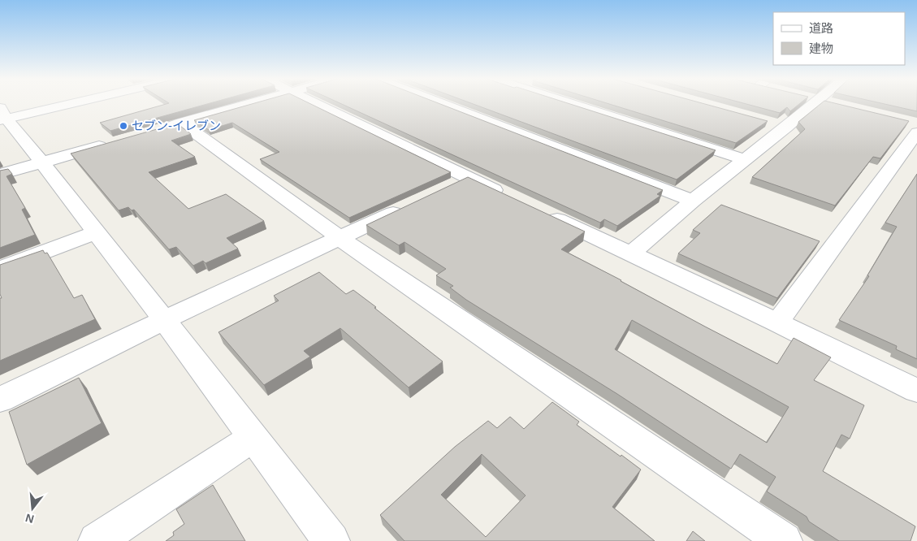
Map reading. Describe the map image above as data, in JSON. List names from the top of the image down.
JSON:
{
  "places": ["セブン-イレブン"],
  "legend": ["道路", "建物"],
  "north": "bottom"
}
